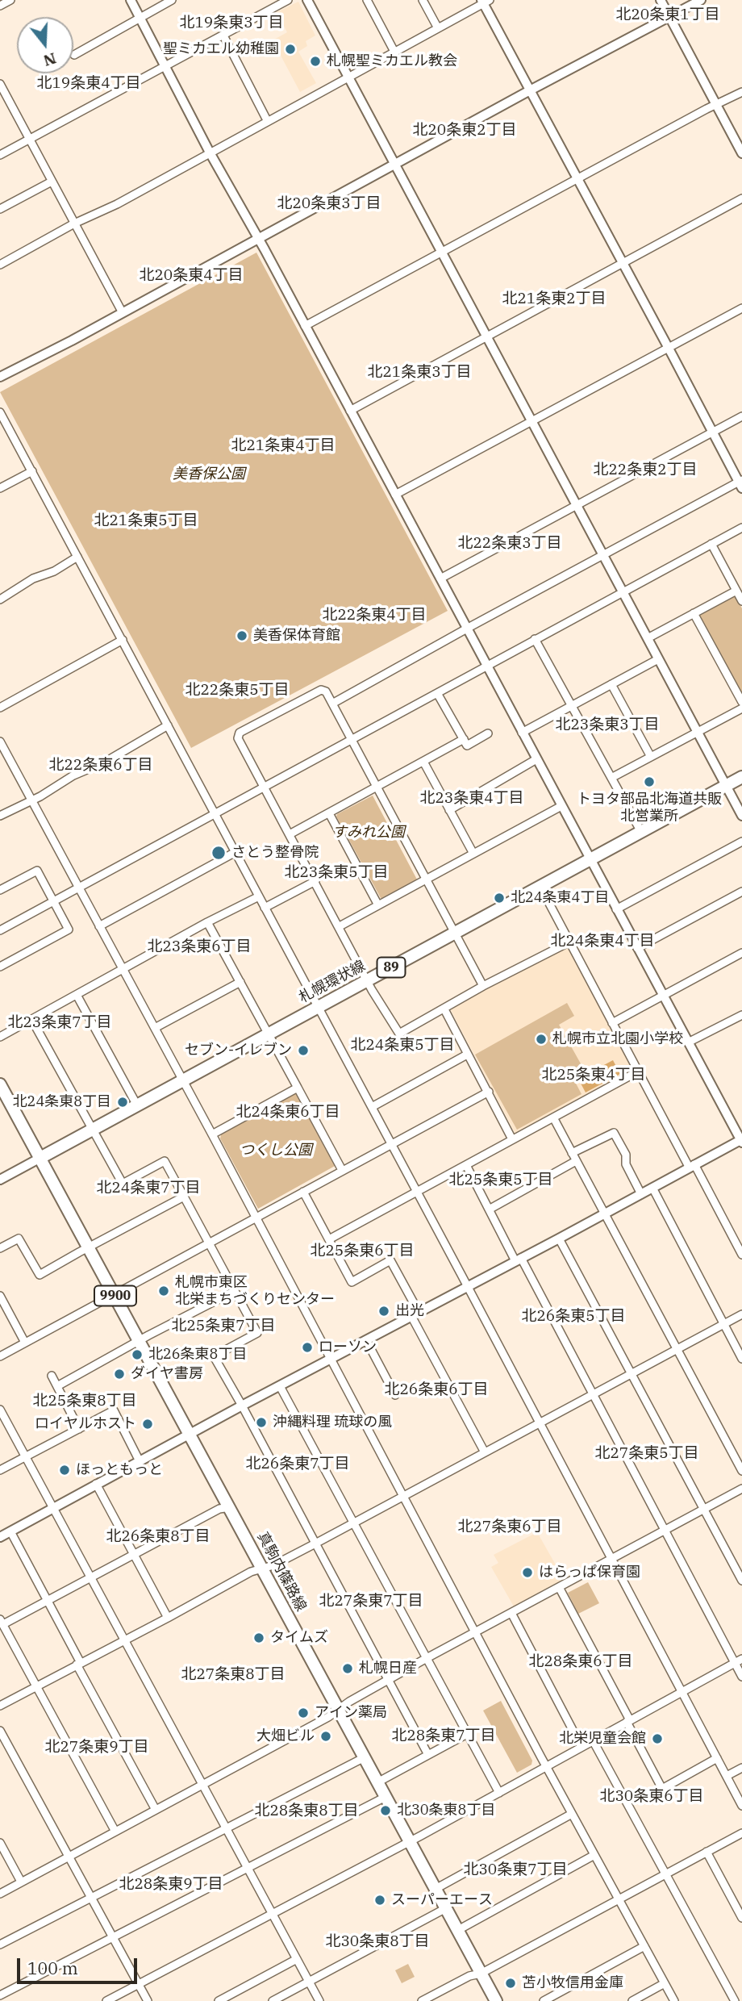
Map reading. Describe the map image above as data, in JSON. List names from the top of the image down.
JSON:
{
  "streets": {
    "main road": [
      "89",
      "札幌環状線",
      "9900",
      "真駒内篠路線"
    ]
  },
  "crossings": [
    ["札幌環状線", "真駒内篠路線"]
  ],
  "districts": [
    "北20条東1丁目",
    "北19条東3丁目",
    "北19条東4丁目",
    "北20条東2丁目",
    "北20条東3丁目",
    "北20条東4丁目",
    "北21条東2丁目",
    "北21条東3丁目",
    "北21条東4丁目",
    "北22条東2丁目",
    "北21条東5丁目",
    "北22条東3丁目",
    "北22条東4丁目",
    "北22条東5丁目",
    "北23条東3丁目",
    "北22条東6丁目",
    "北23条東4丁目",
    "北23条東5丁目",
    "北24条東4丁目",
    "北23条東6丁目",
    "北23条東7丁目",
    "北24条東5丁目",
    "北25条東4丁目",
    "北24条東6丁目",
    "北25条東5丁目",
    "北24条東7丁目",
    "北25条東6丁目",
    "北26条東5丁目",
    "北25条東7丁目",
    "北26条東6丁目",
    "北25条東8丁目",
    "北27条東5丁目",
    "北26条東7丁目",
    "北27条東6丁目",
    "北26条東8丁目",
    "北27条東7丁目",
    "北28条東6丁目",
    "北27条東8丁目",
    "北28条東7丁目",
    "北27条東9丁目",
    "北30条東6丁目",
    "北28条東8丁目",
    "北30条東7丁目",
    "北28条東9丁目",
    "北30条東8丁目"
  ],
  "parks": ["美香保公園", "すみれ公園", "つくし公園"],
  "places": [
    "聖ミカエル幼稚園",
    "札幌聖ミカエル教会",
    "美香保体育館",
    "トヨタ部品北海道共販 北営業所",
    "さとう整骨院",
    "北24条東4丁目",
    "札幌市立北園小学校",
    "セブン-イレブン",
    "北24条東8丁目",
    "札幌市東区 北栄まちづくりセンター",
    "出光",
    "ローソン",
    "北26条東8丁目",
    "ダイヤ書房",
    "沖縄料理 琉球の風",
    "ロイヤルホスト",
    "ほっともっと",
    "はらっぱ保育園",
    "タイムズ",
    "札幌日産",
    "アイン薬局",
    "大畑ビル",
    "北栄児童会館",
    "北30条東8丁目",
    "スーパーエース",
    "苫小牧信用金庫"
  ],
  "scale_bar": "100 m",
  "north": "bottom"
}
